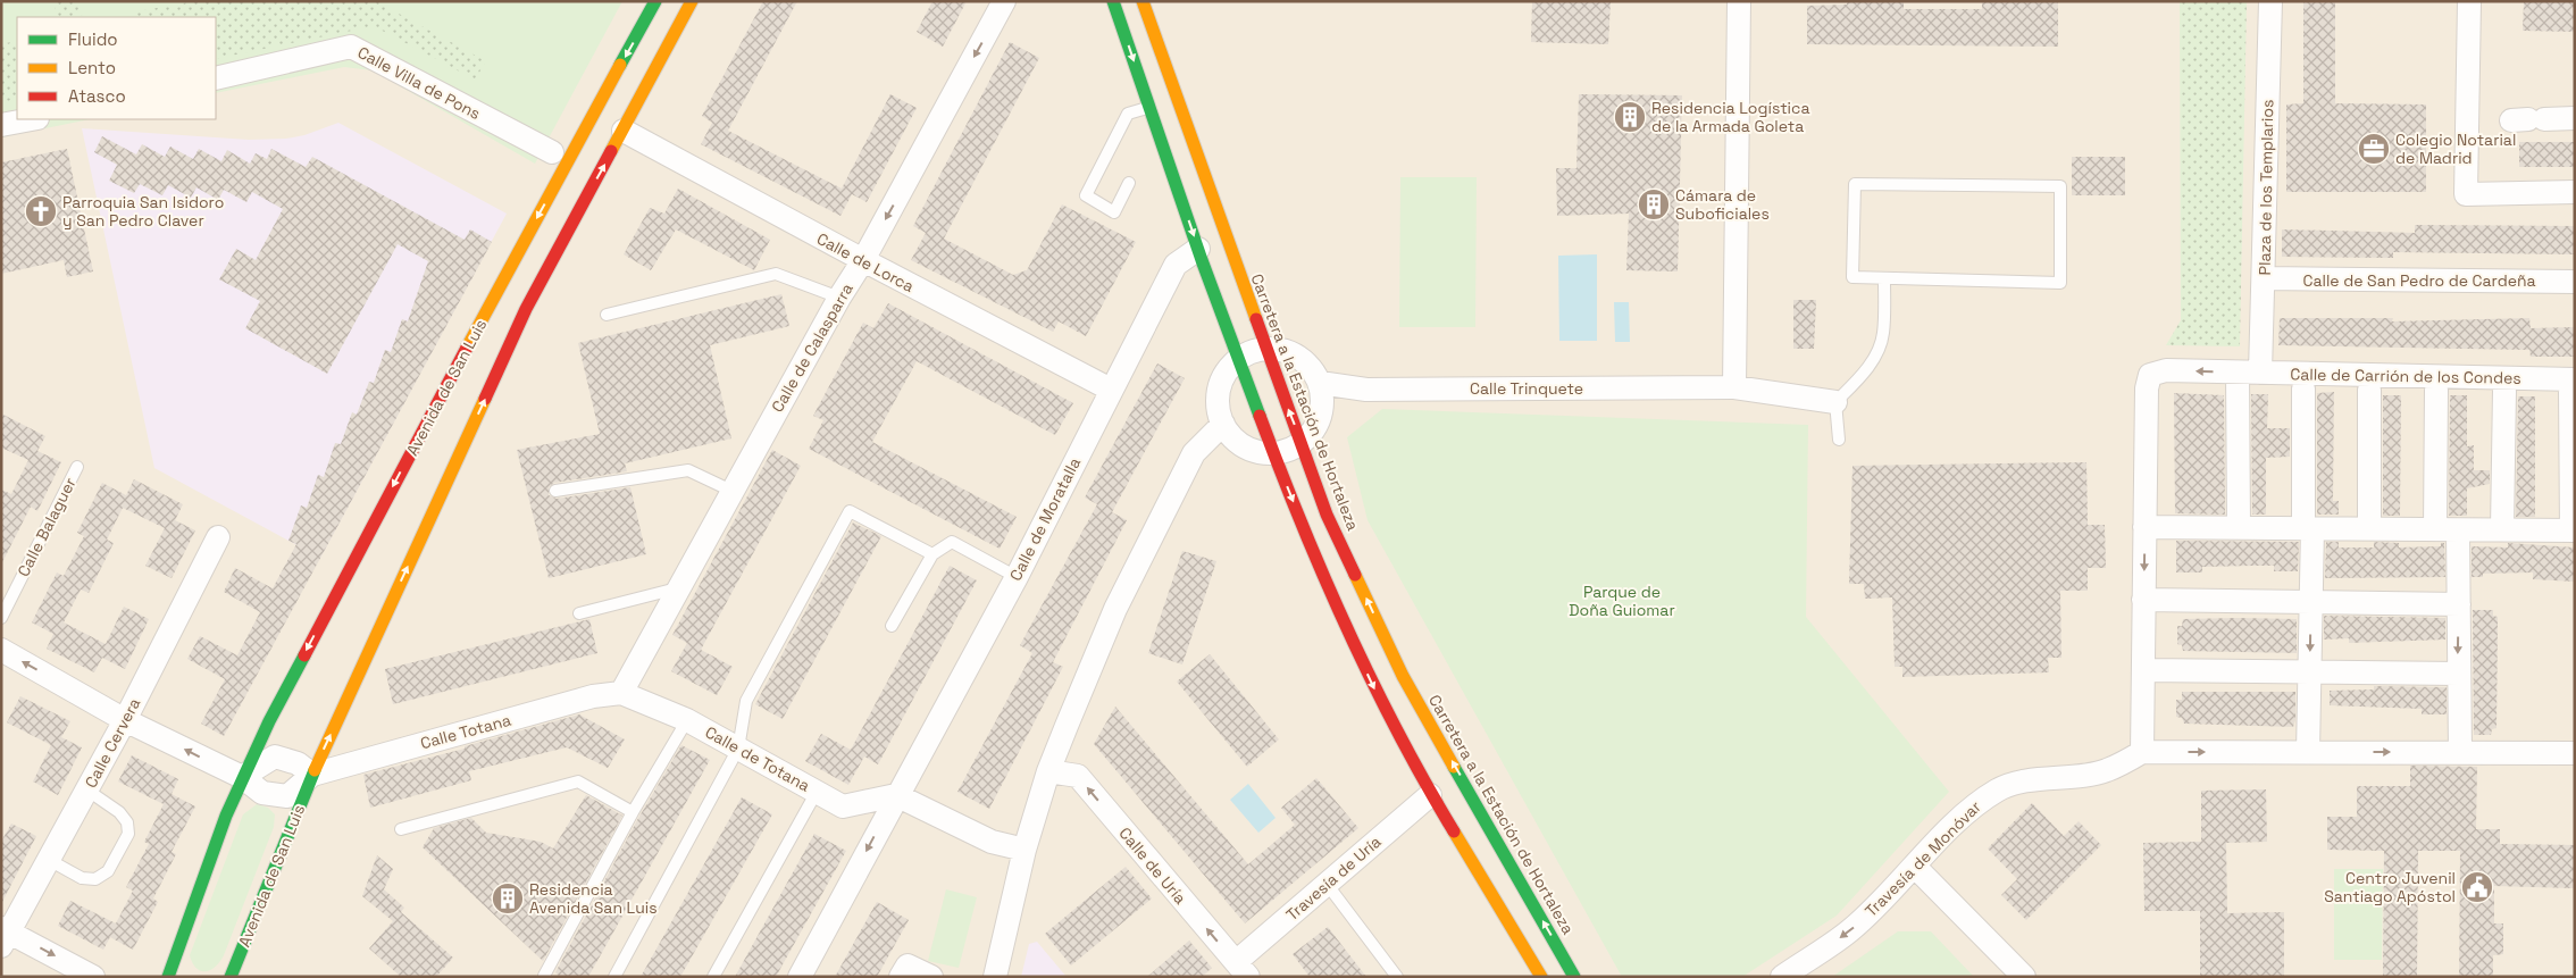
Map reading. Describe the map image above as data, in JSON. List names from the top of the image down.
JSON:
{
  "streets": {
    "street": [
      "Calle Villa de Pons",
      "Plaza de los Templarios",
      "Calle de Lorca",
      "Calle de San Pedro de Cardeña",
      "Calle de Calasparra",
      "Calle de Carrión de los Condes",
      "Avenida de San Luis",
      "Calle Trinquete",
      "Carretera a la Estación de Hortaleza",
      "Calle de Moratalla",
      "Calle Totana",
      "Calle Cervera",
      "Calle de Totana",
      "Travesía de Monóvar",
      "Calle de Uría",
      "Travesía de Uría"
    ],
    "lane": ["Calle Balaguer"]
  },
  "crossings": [
    ["Plaza de los Templarios", "Calle de San Pedro de Cardeña"],
    ["Plaza de los Templarios", "Calle de Carrión de los Condes"],
    ["Calle de Lorca", "Calle de Calasparra"],
    ["Calle de Lorca", "Avenida de San Luis"],
    ["Calle de Lorca", "Calle de Moratalla"],
    ["Calle de Calasparra", "Calle Totana"],
    ["Calle de Calasparra", "Calle de Totana"],
    ["Calle de Carrión de los Condes", "Travesía de Monóvar"],
    ["Avenida de San Luis", "Calle Totana"],
    ["Calle de Moratalla", "Calle de Totana"],
    ["Calle Totana", "Calle de Totana"],
    ["Calle de Uría", "Travesía de Uría"]
  ],
  "one_way": ["Calle de Calasparra", "Travesía de Monóvar", "Calle de Uría"],
  "parks": ["Parque de Doña Guiomar"],
  "places": {
    "building": ["Residencia Logística de la Armada Goleta", "Cámara de Suboficiales", "Residencia Avenida San Luis"],
    "office": ["Colegio Notarial de Madrid"],
    "church": ["Parroquia San Isidoro y San Pedro Claver"],
    "public building": ["Centro Juvenil Santiago Apóstol"]
  },
  "legend": ["Fluido", "Lento", "Atasco"]
}
